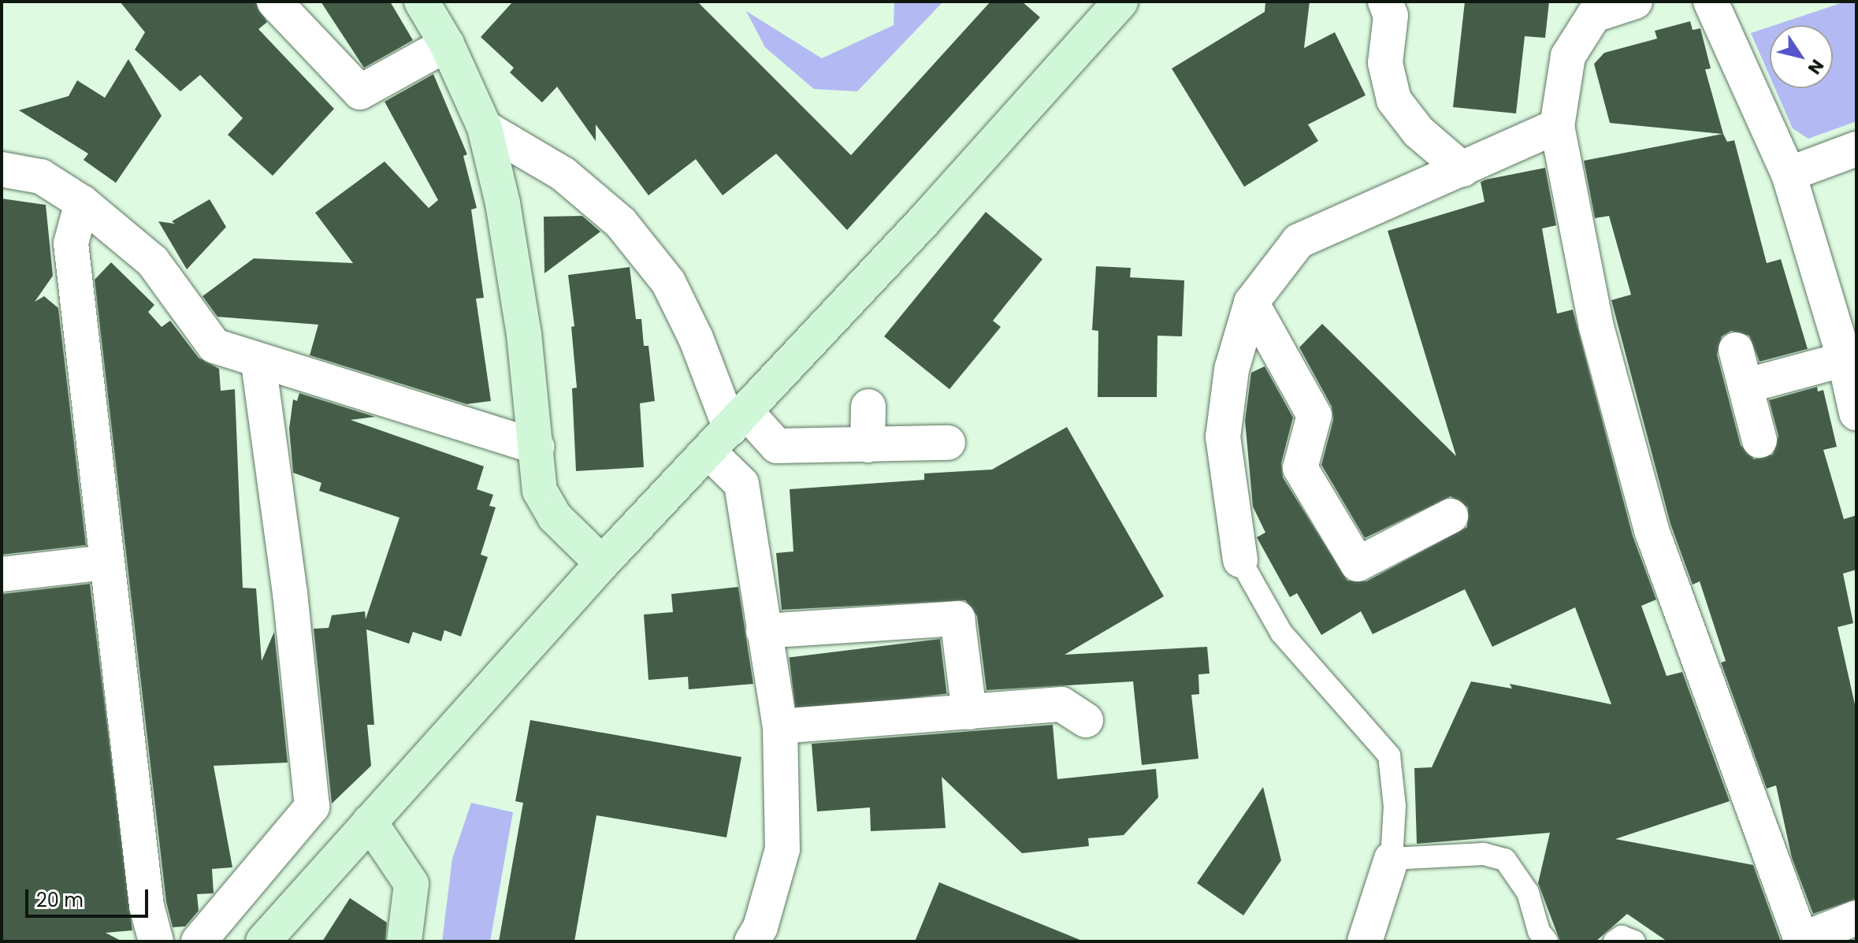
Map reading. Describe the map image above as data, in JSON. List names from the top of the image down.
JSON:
{
  "scale_bar": "20 m",
  "north": "bottom right"
}
